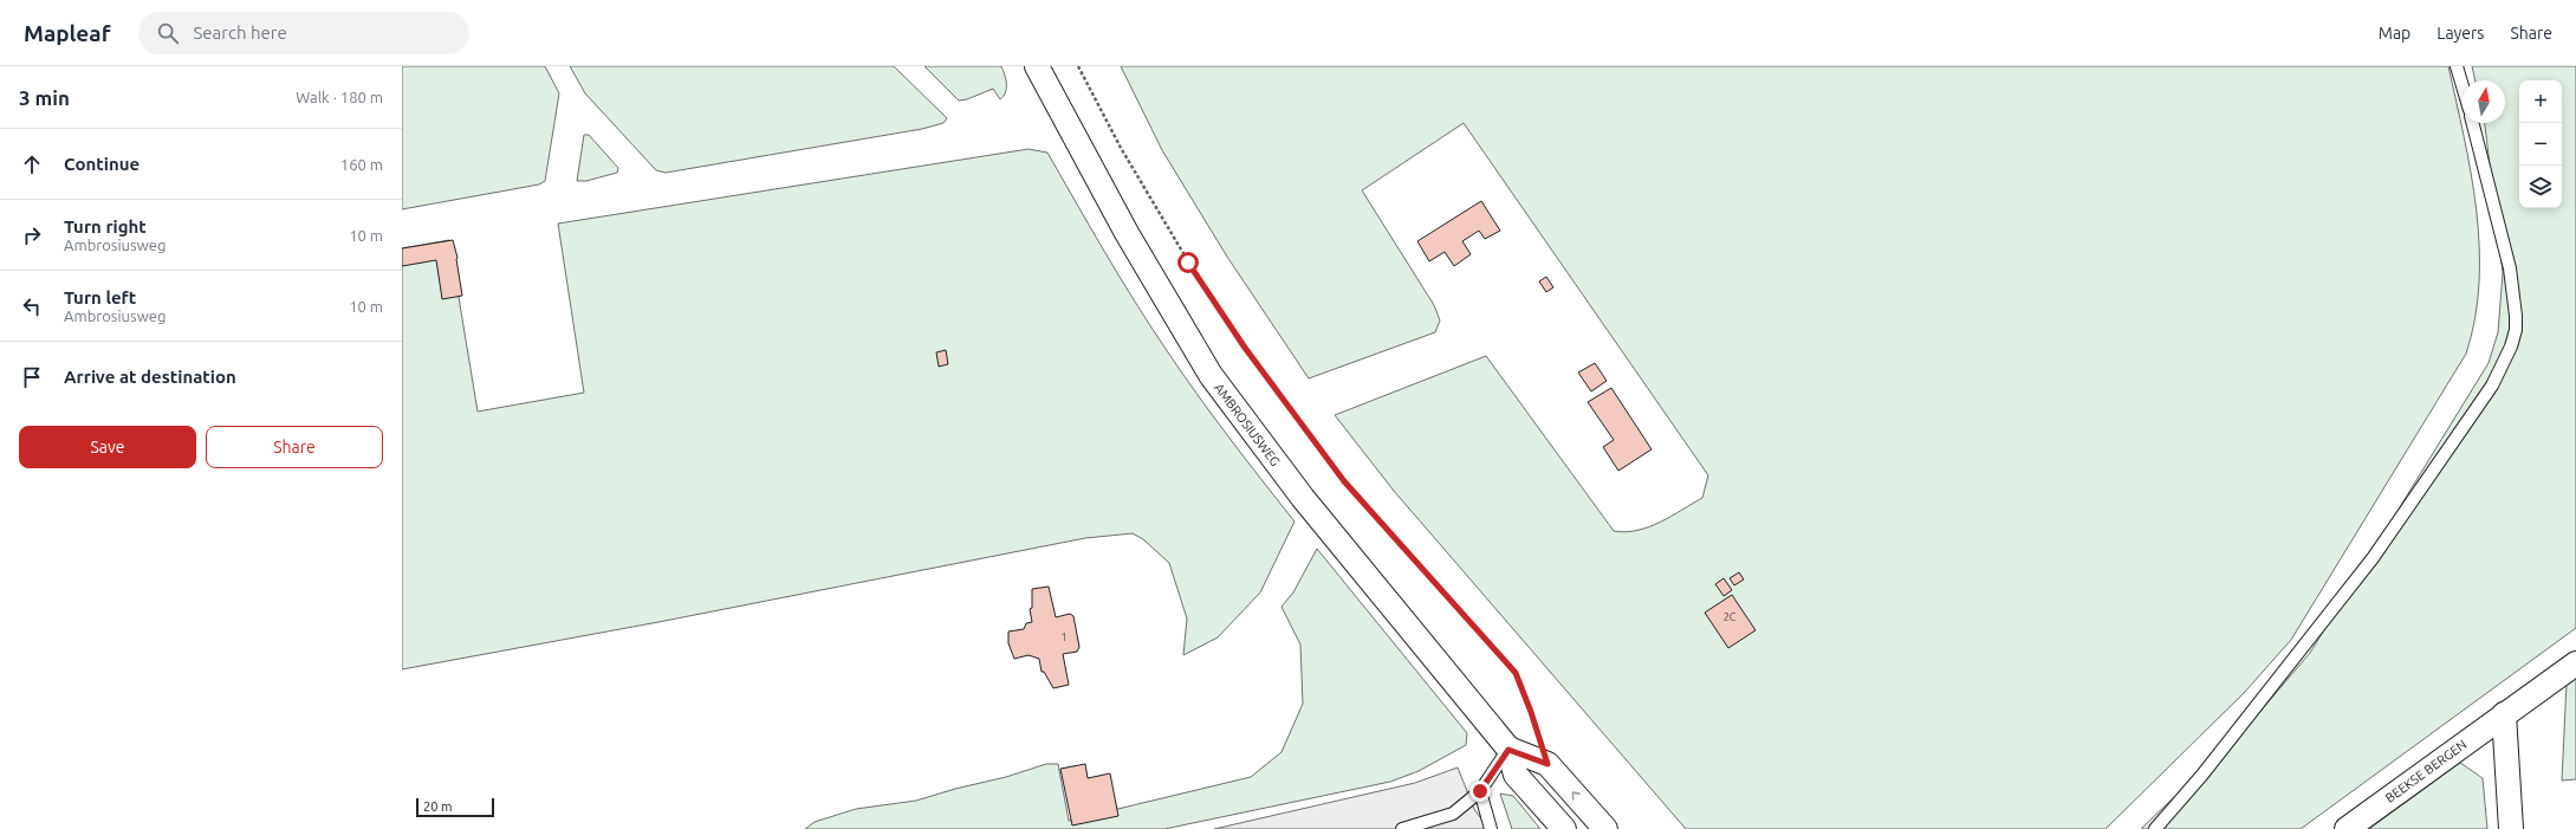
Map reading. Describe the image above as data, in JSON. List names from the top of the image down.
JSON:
{
  "streets": {
    "street": ["AMBROSIUSWEG", "BEEKSE BERGEN"]
  },
  "house_numbers": ["2C", "1"],
  "scale_bar": "20 m",
  "north": "top",
  "page": {
    "header": "Mapleaf",
    "search": "Search here",
    "nav": ["Map", "Layers", "Share"],
    "heading": ["3 min", "Walk · 180 m"],
    "map_buttons": ["+", "−"],
    "list": [
      ["Continue", "160 m"],
      ["Turn right", "Ambrosiusweg", "10 m"],
      ["Turn left", "Ambrosiusweg", "10 m"],
      "Arrive at destination"
    ],
    "buttons": ["Save", "Share"],
    "scale": "20 m"
  }
}
